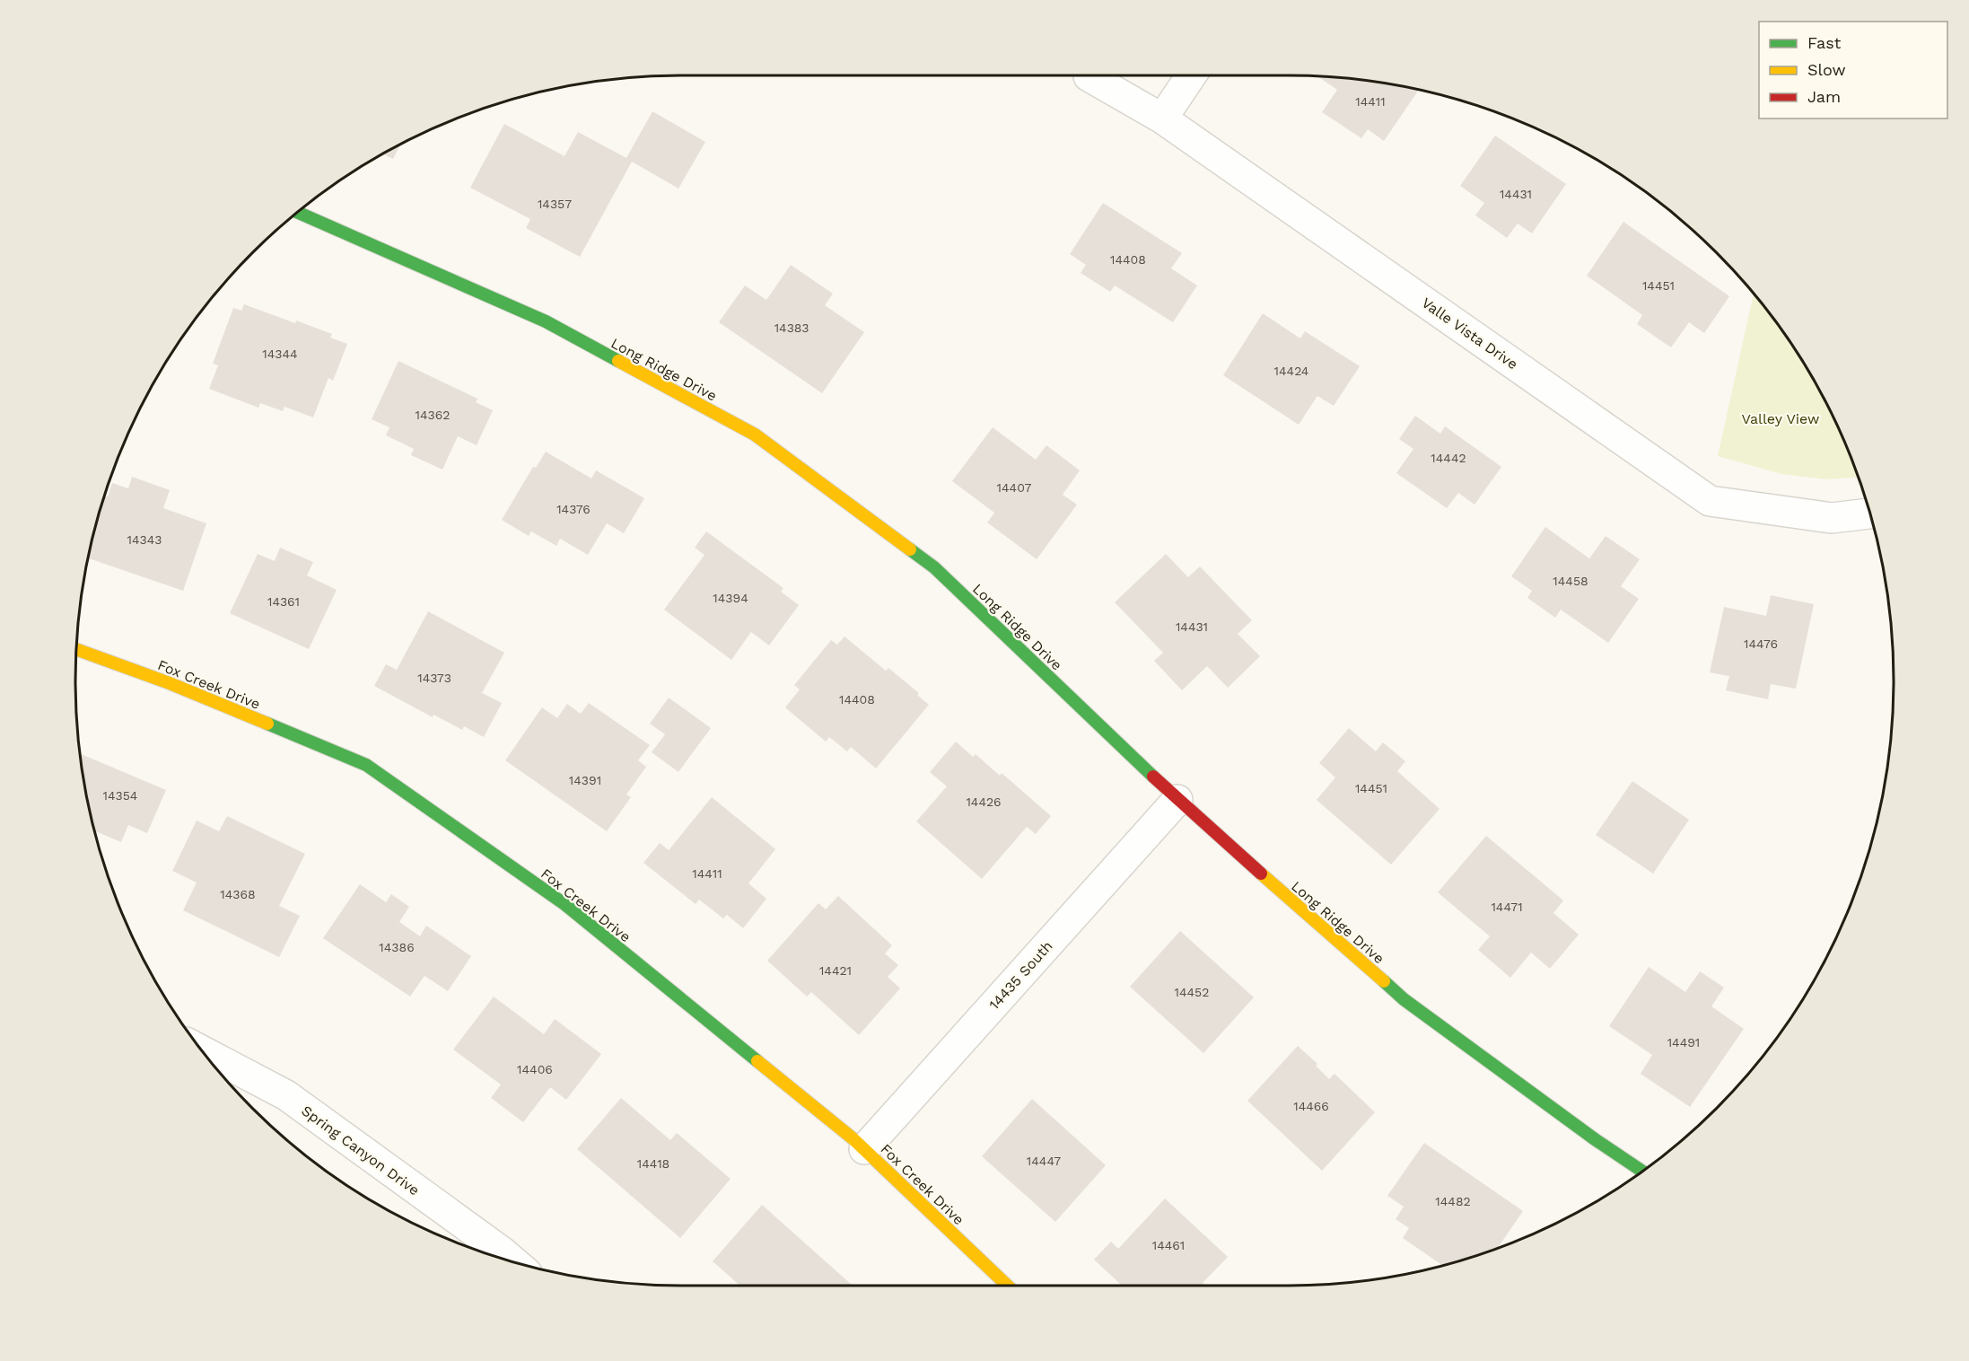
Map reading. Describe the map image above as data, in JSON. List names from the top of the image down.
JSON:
{
  "streets": {
    "street": [
      "Valle Vista Drive",
      "Long Ridge Drive",
      "Fox Creek Drive",
      "14435 South",
      "Spring Canyon Drive"
    ]
  },
  "crossings": [
    ["Long Ridge Drive", "14435 South"],
    ["Fox Creek Drive", "14435 South"]
  ],
  "parks": ["Valley View"],
  "house_numbers": [
    "14411",
    "14431",
    "14357",
    "14408",
    "14451",
    "14383",
    "14344",
    "14424",
    "14362",
    "14442",
    "14407",
    "14376",
    "14343",
    "14458",
    "14394",
    "14361",
    "14431",
    "14476",
    "14373",
    "14408",
    "14391",
    "14451",
    "14354",
    "14426",
    "14411",
    "14368",
    "14471",
    "14386",
    "14421",
    "14452",
    "14491",
    "14406",
    "14466",
    "14447",
    "14418",
    "14482",
    "14461"
  ],
  "legend": ["Fast", "Slow", "Jam"]
}
